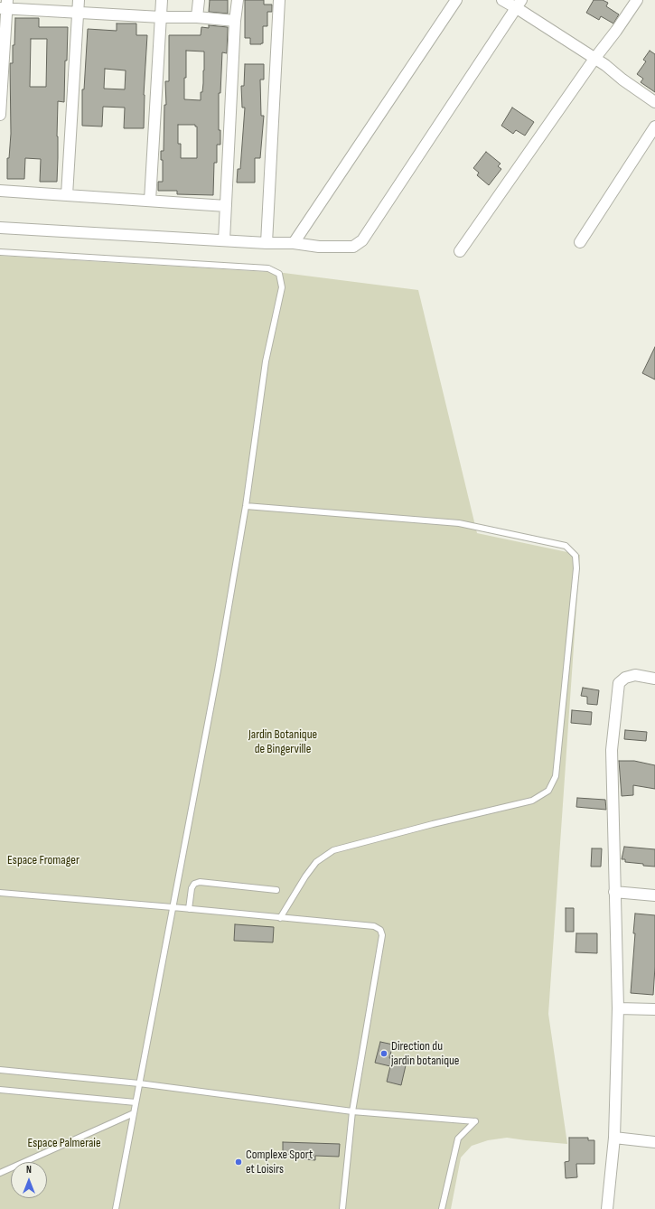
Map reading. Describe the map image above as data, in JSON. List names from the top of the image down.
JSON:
{
  "parks": ["Jardin Botanique de Bingerville", "Espace Fromager", "Espace Palmeraie"],
  "places": ["Direction du jardin botanique", "Complexe Sport et Loisirs"],
  "north": "top"
}
